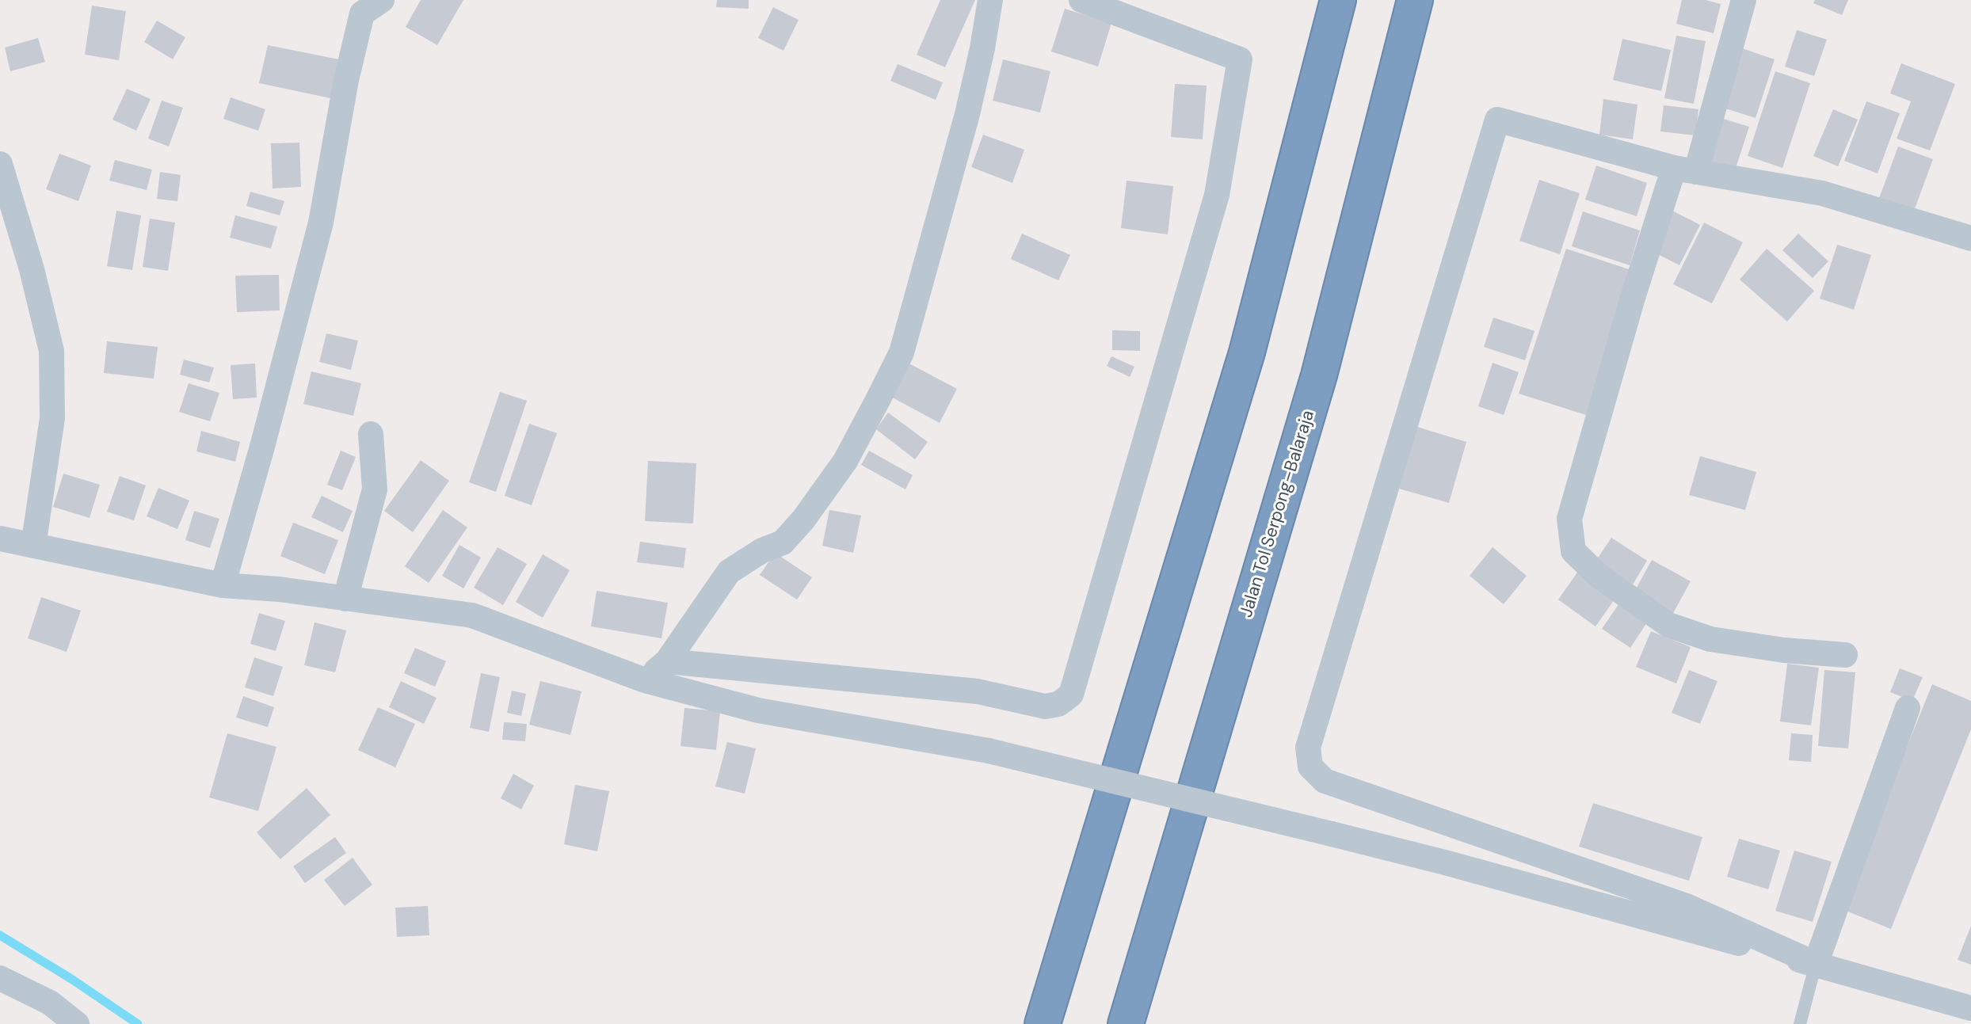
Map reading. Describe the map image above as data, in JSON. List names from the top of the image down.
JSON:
{
  "streets": {
    "highway": ["Jalan Tol Serpong–Balaraja"]
  }
}
